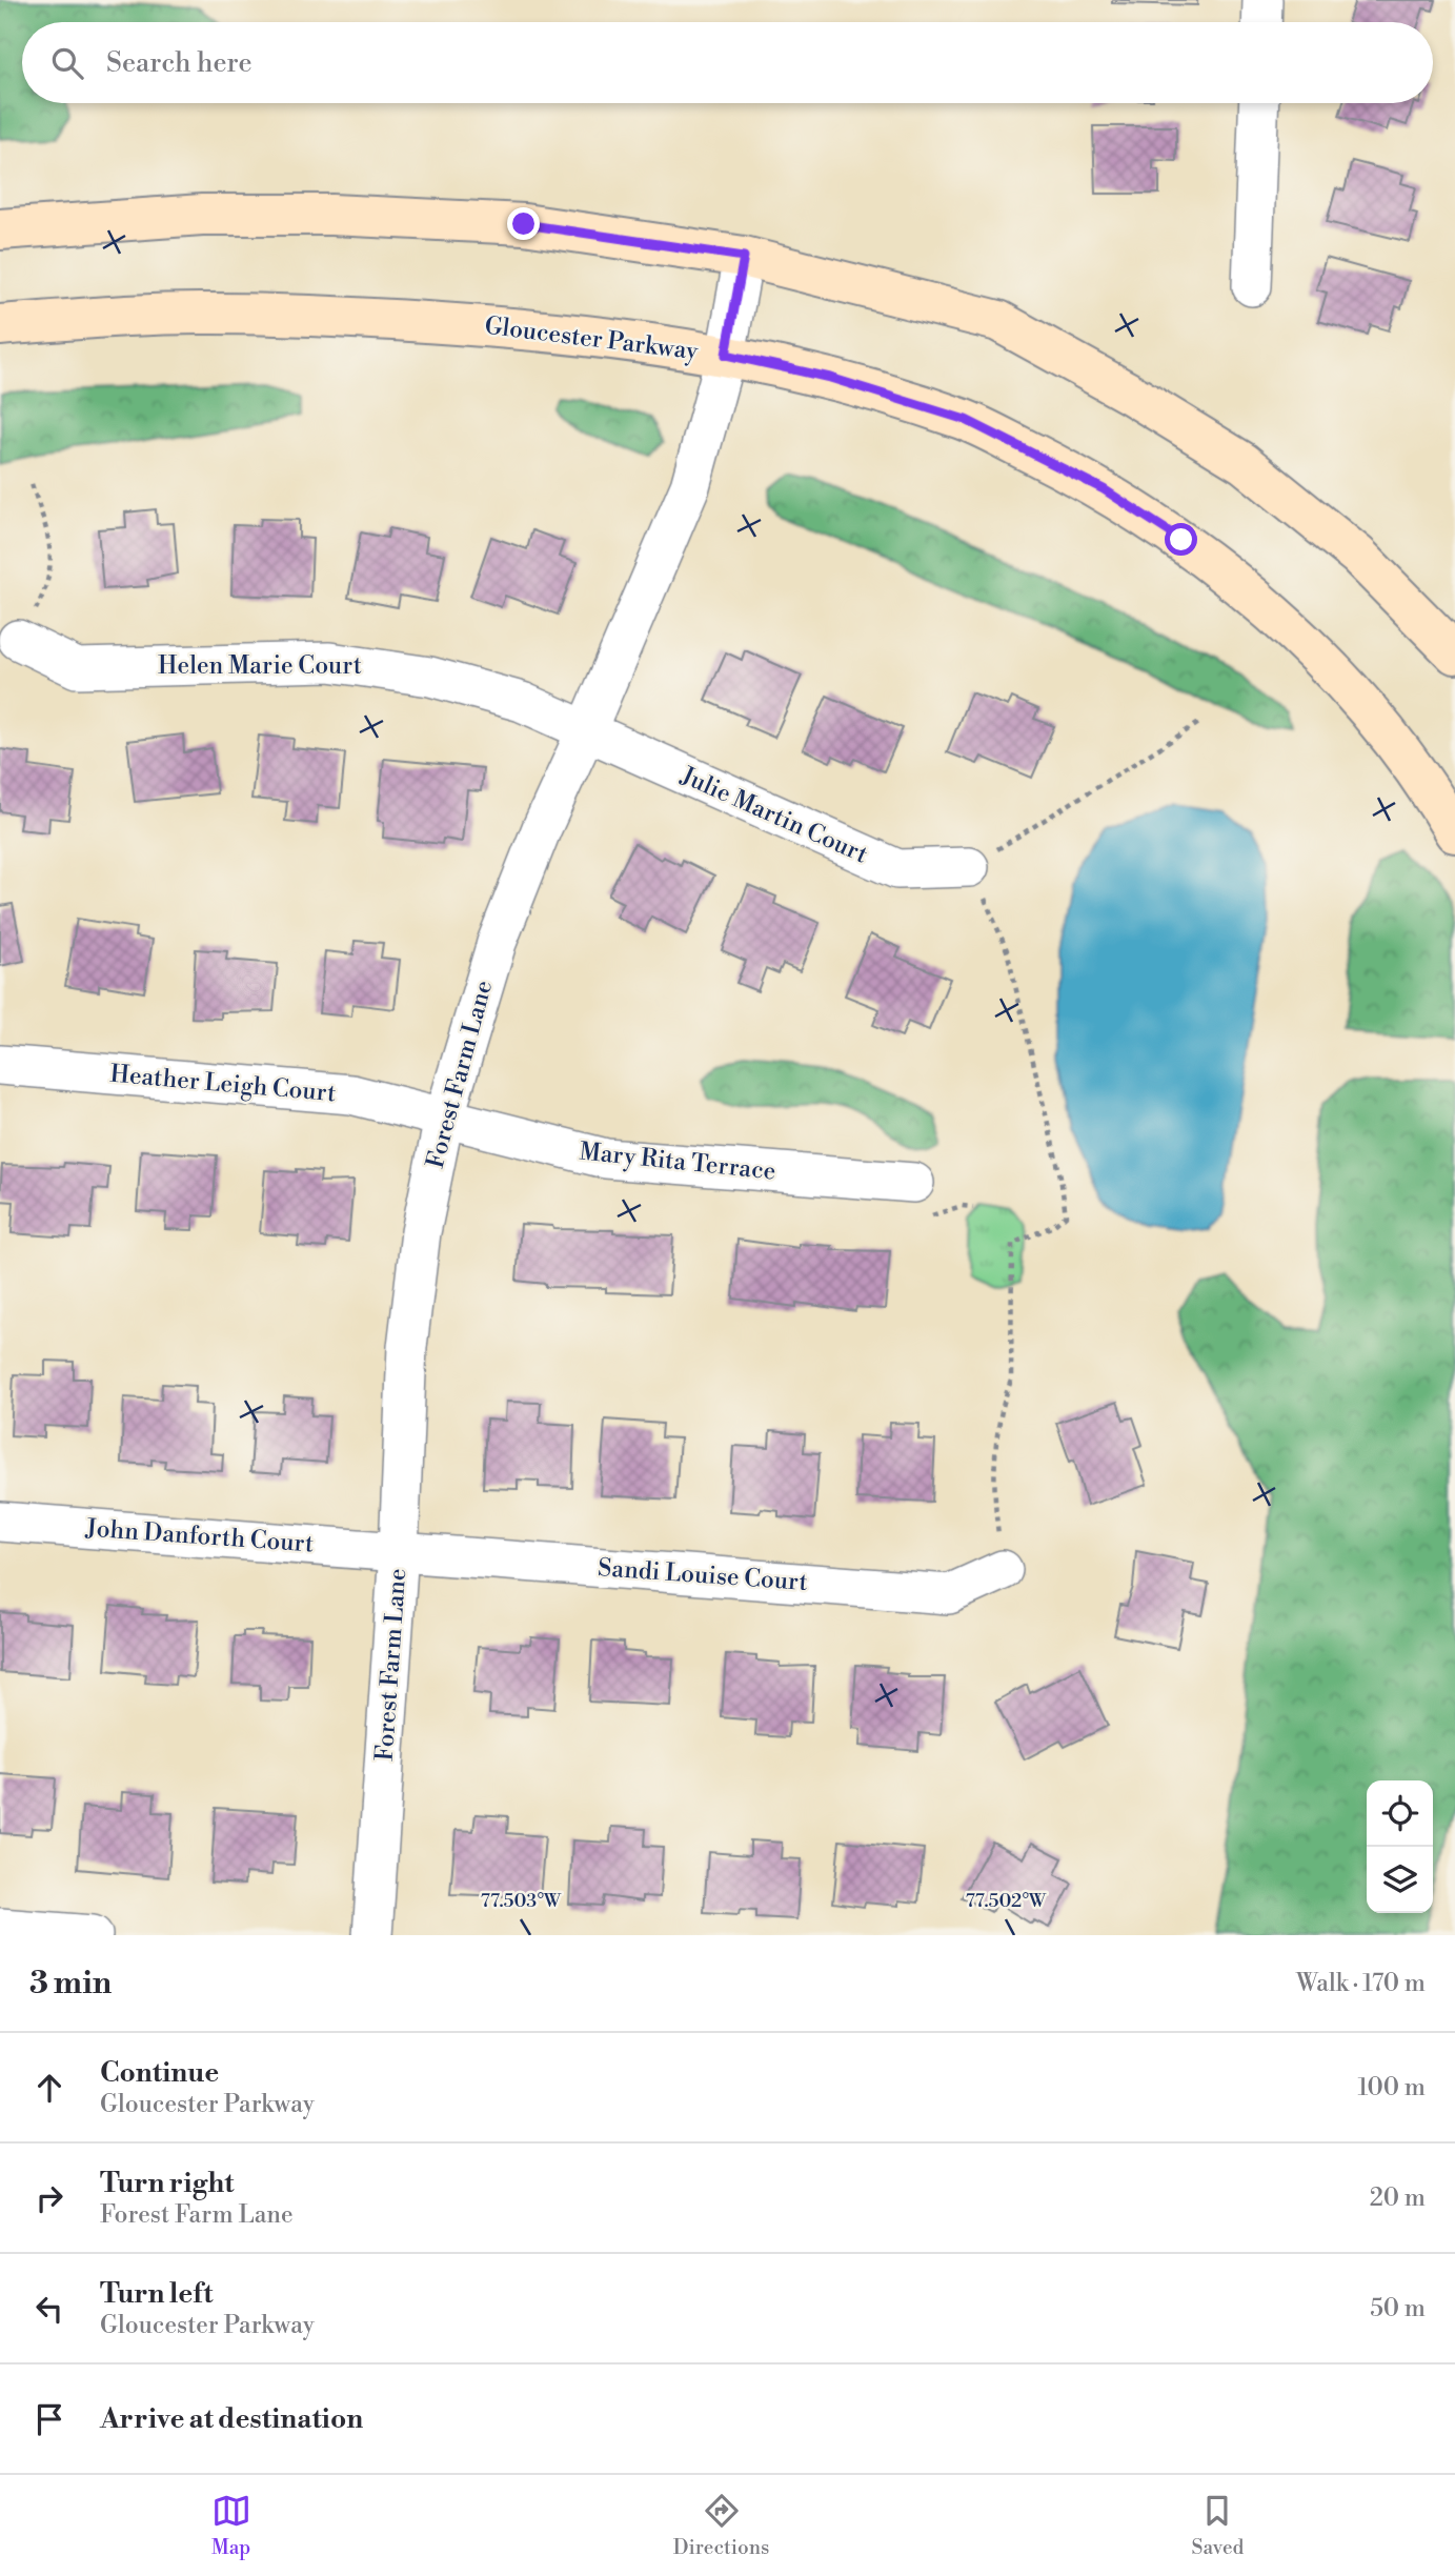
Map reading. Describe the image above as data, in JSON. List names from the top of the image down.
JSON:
{
  "streets": {
    "main road": ["Gloucester Parkway"],
    "street": [
      "Helen Marie Court",
      "Julie Martin Court",
      "Forest Farm Lane",
      "Heather Leigh Court",
      "Mary Rita Terrace",
      "John Danforth Court",
      "Sandi Louise Court"
    ]
  },
  "crossings": [
    ["Gloucester Parkway", "Forest Farm Lane"],
    ["Helen Marie Court", "Julie Martin Court"],
    ["Helen Marie Court", "Forest Farm Lane"],
    ["Julie Martin Court", "Forest Farm Lane"],
    ["Forest Farm Lane", "Heather Leigh Court"],
    ["Forest Farm Lane", "Mary Rita Terrace"],
    ["Forest Farm Lane", "John Danforth Court"],
    ["Forest Farm Lane", "Sandi Louise Court"],
    ["Heather Leigh Court", "Mary Rita Terrace"],
    ["John Danforth Court", "Sandi Louise Court"]
  ],
  "page": {
    "search": "Search here",
    "heading": ["3 min", "Walk · 170 m"],
    "list": [
      ["Continue", "Gloucester Parkway", "100 m"],
      ["Turn right", "Forest Farm Lane", "20 m"],
      ["Turn left", "Gloucester Parkway", "50 m"],
      "Arrive at destination"
    ],
    "nav": ["Map", "Directions", "Saved"]
  },
  "coordinates": ["77.503°W", "77.502°W"]
}
